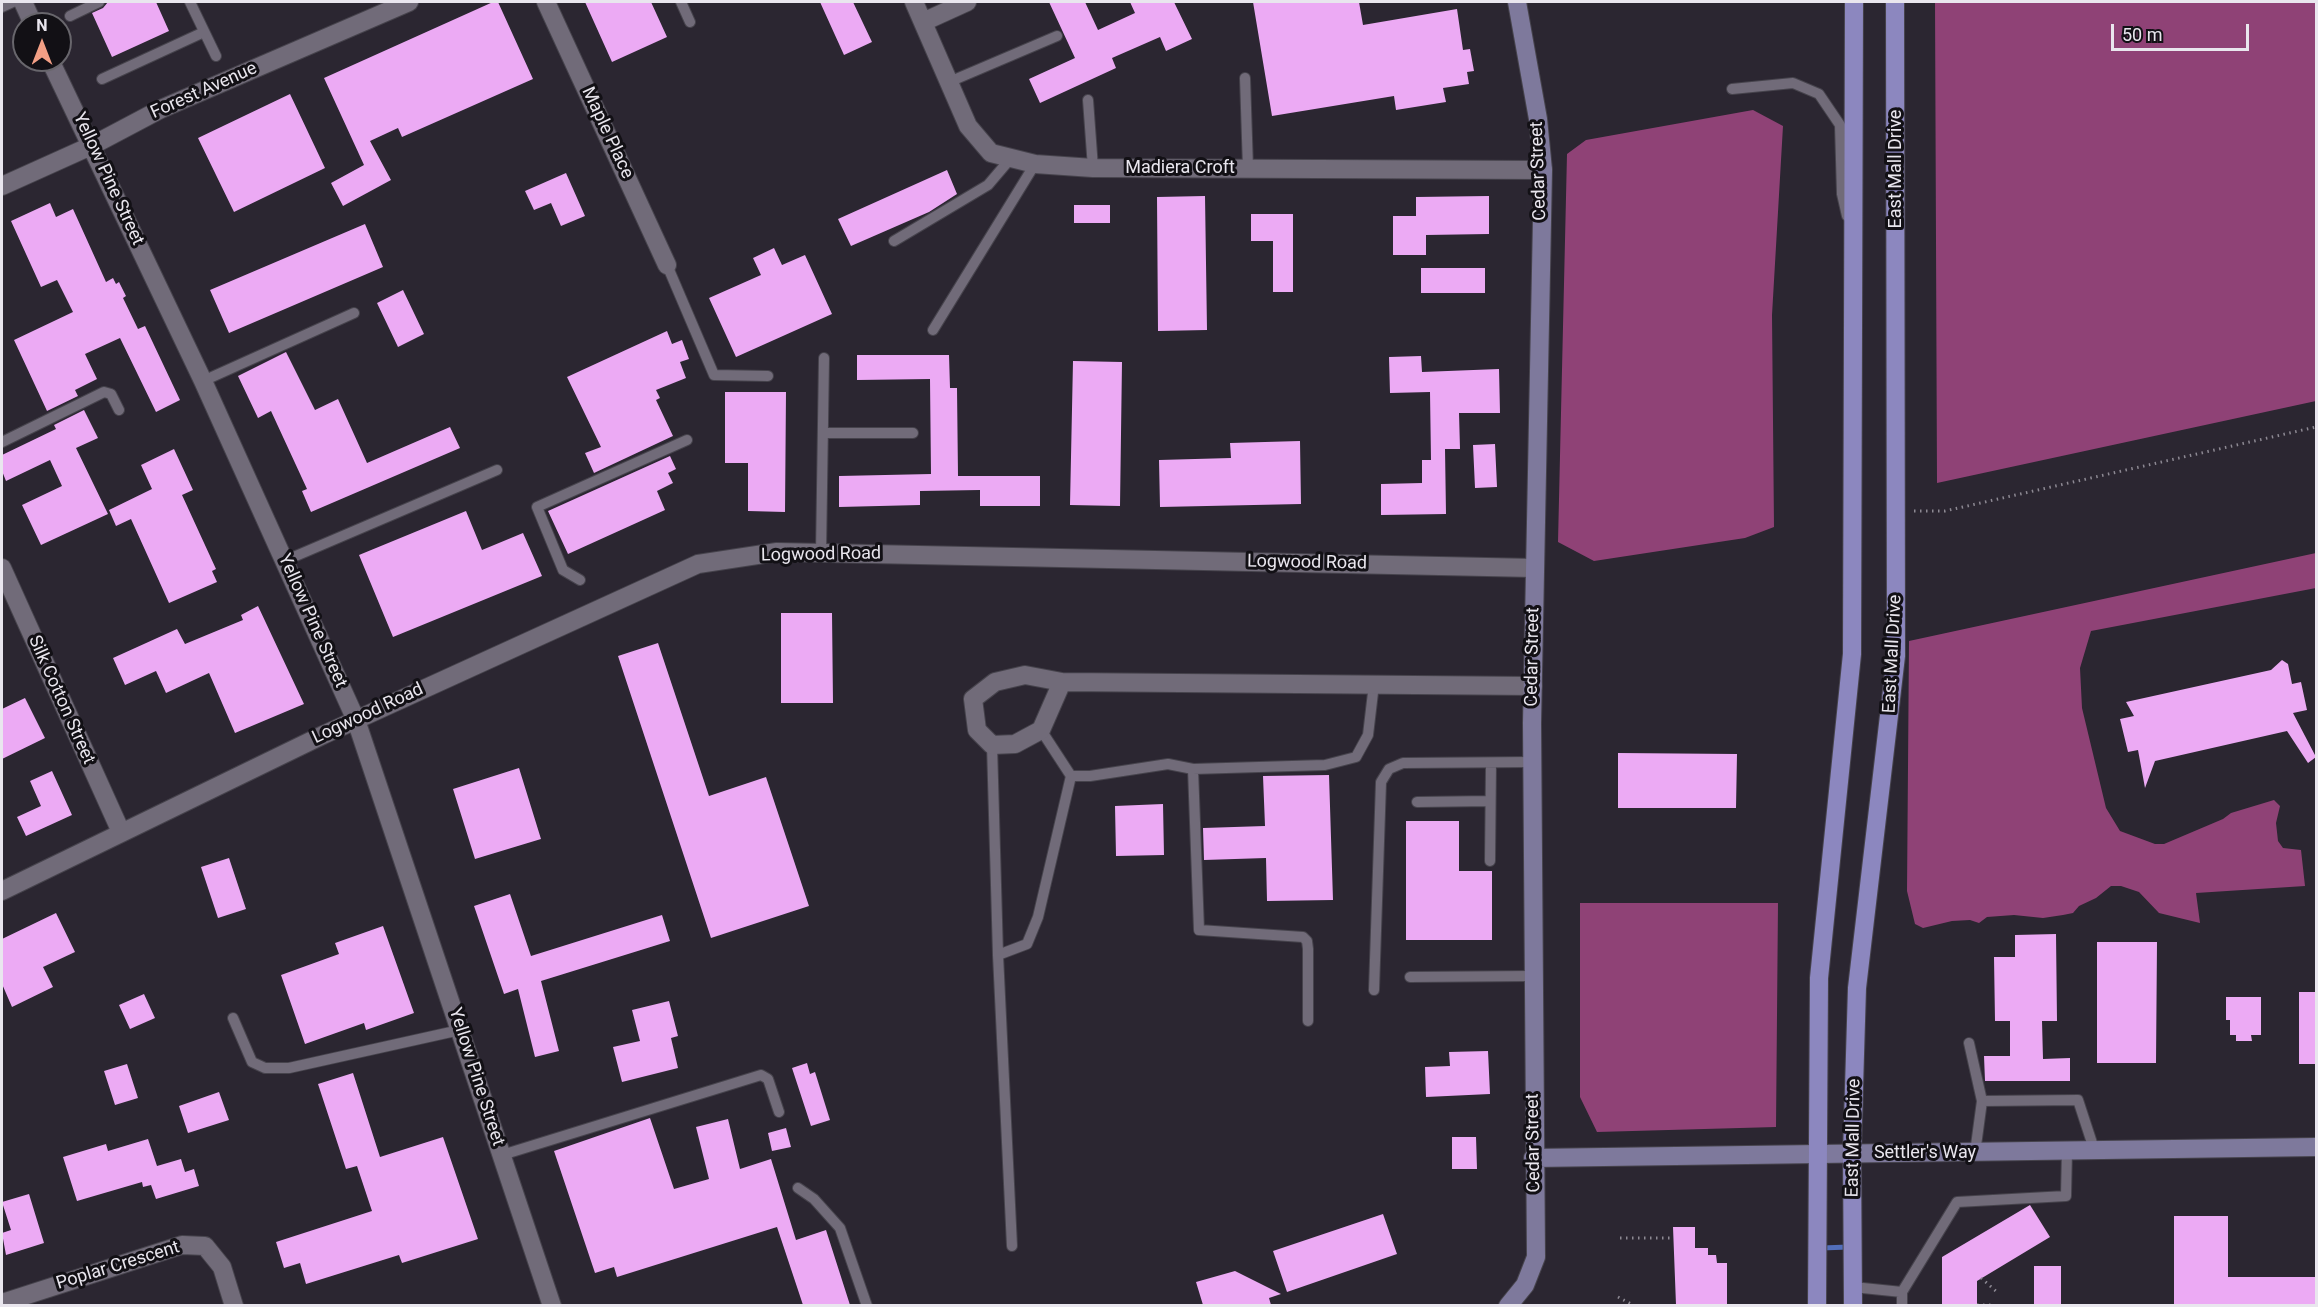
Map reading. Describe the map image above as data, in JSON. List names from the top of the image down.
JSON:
{
  "streets": {
    "main road": ["East Mall Drive", "Cedar Street", "Settler's Way"],
    "street": [
      "Forest Avenue",
      "Maple Place",
      "Madiera Croft",
      "Yellow Pine Street",
      "Logwood Road",
      "Silk Cotton Street",
      "Poplar Crescent"
    ]
  },
  "crossings": [
    ["Forest Avenue", "Yellow Pine Street"],
    ["Madiera Croft", "Cedar Street"],
    ["East Mall Drive", "Settler's Way"],
    ["Cedar Street", "Logwood Road"],
    ["Cedar Street", "Settler's Way"],
    ["Yellow Pine Street", "Logwood Road"],
    ["Logwood Road", "Silk Cotton Street"]
  ],
  "scale_bar": "50 m",
  "north": "top"
}
